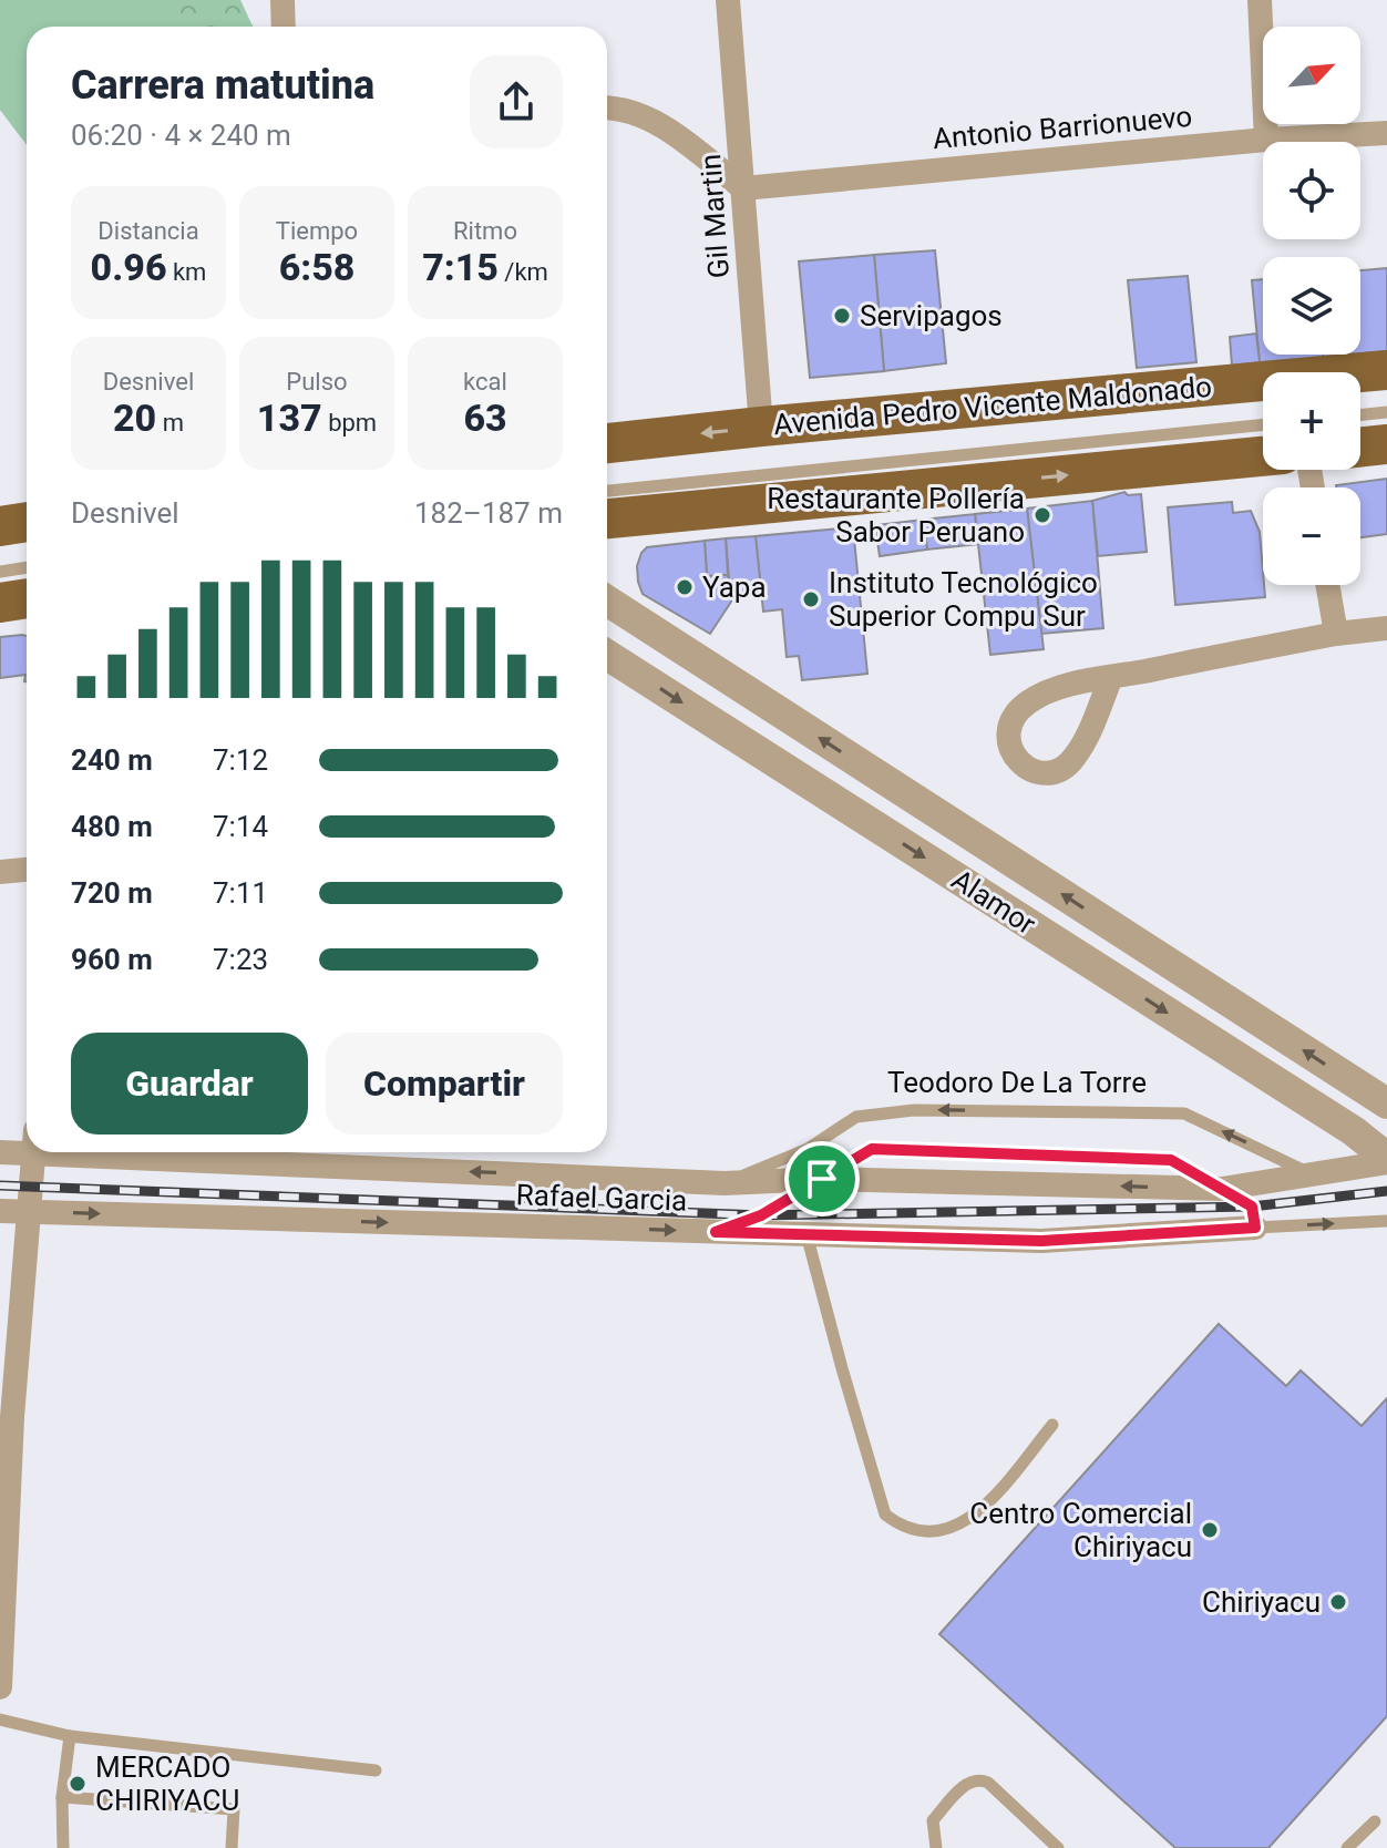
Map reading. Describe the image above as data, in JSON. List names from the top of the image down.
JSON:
{
  "streets": {
    "main road": ["Avenida Pedro Vicente Maldonado"],
    "street": [
      "Antonio Barrionuevo",
      "Gil Martin",
      "Alamor",
      "Teodoro De La Torre",
      "Rafael Garcia"
    ]
  },
  "crossings": [
    ["Antonio Barrionuevo", "Gil Martin"],
    ["Gil Martin", "Avenida Pedro Vicente Maldonado"],
    ["Alamor", "Teodoro De La Torre"]
  ],
  "one_way": ["Rafael Garcia"],
  "places": [
    "Servipagos",
    "Restaurante Pollería Sabor Peruano",
    "Yapa",
    "Instituto Tecnológico Superior Compu Sur",
    "Centro Comercial Chiriyacu",
    "Chiriyacu",
    "MERCADO CHIRIYACU"
  ],
  "north": "top right",
  "page": {
    "map_buttons": ["+", "−"],
    "heading": ["Carrera matutina", "06:20 · 4 × 240 m"],
    "stats": [
      ["Distancia", "0.96 km"],
      ["Tiempo", "6:58"],
      ["Ritmo", "7:15 /km"],
      ["Desnivel", "20 m"],
      ["Pulso", "137 bpm"],
      ["kcal", "63"]
    ],
    "chart": ["Desnivel", "182–187 m"],
    "list": [
      {
        "name": "240 m",
        "note": "7:12"
      },
      {
        "name": "480 m",
        "note": "7:14"
      },
      {
        "name": "720 m",
        "note": "7:11"
      },
      {
        "name": "960 m",
        "note": "7:23"
      }
    ],
    "buttons": ["Guardar", "Compartir"]
  }
}
